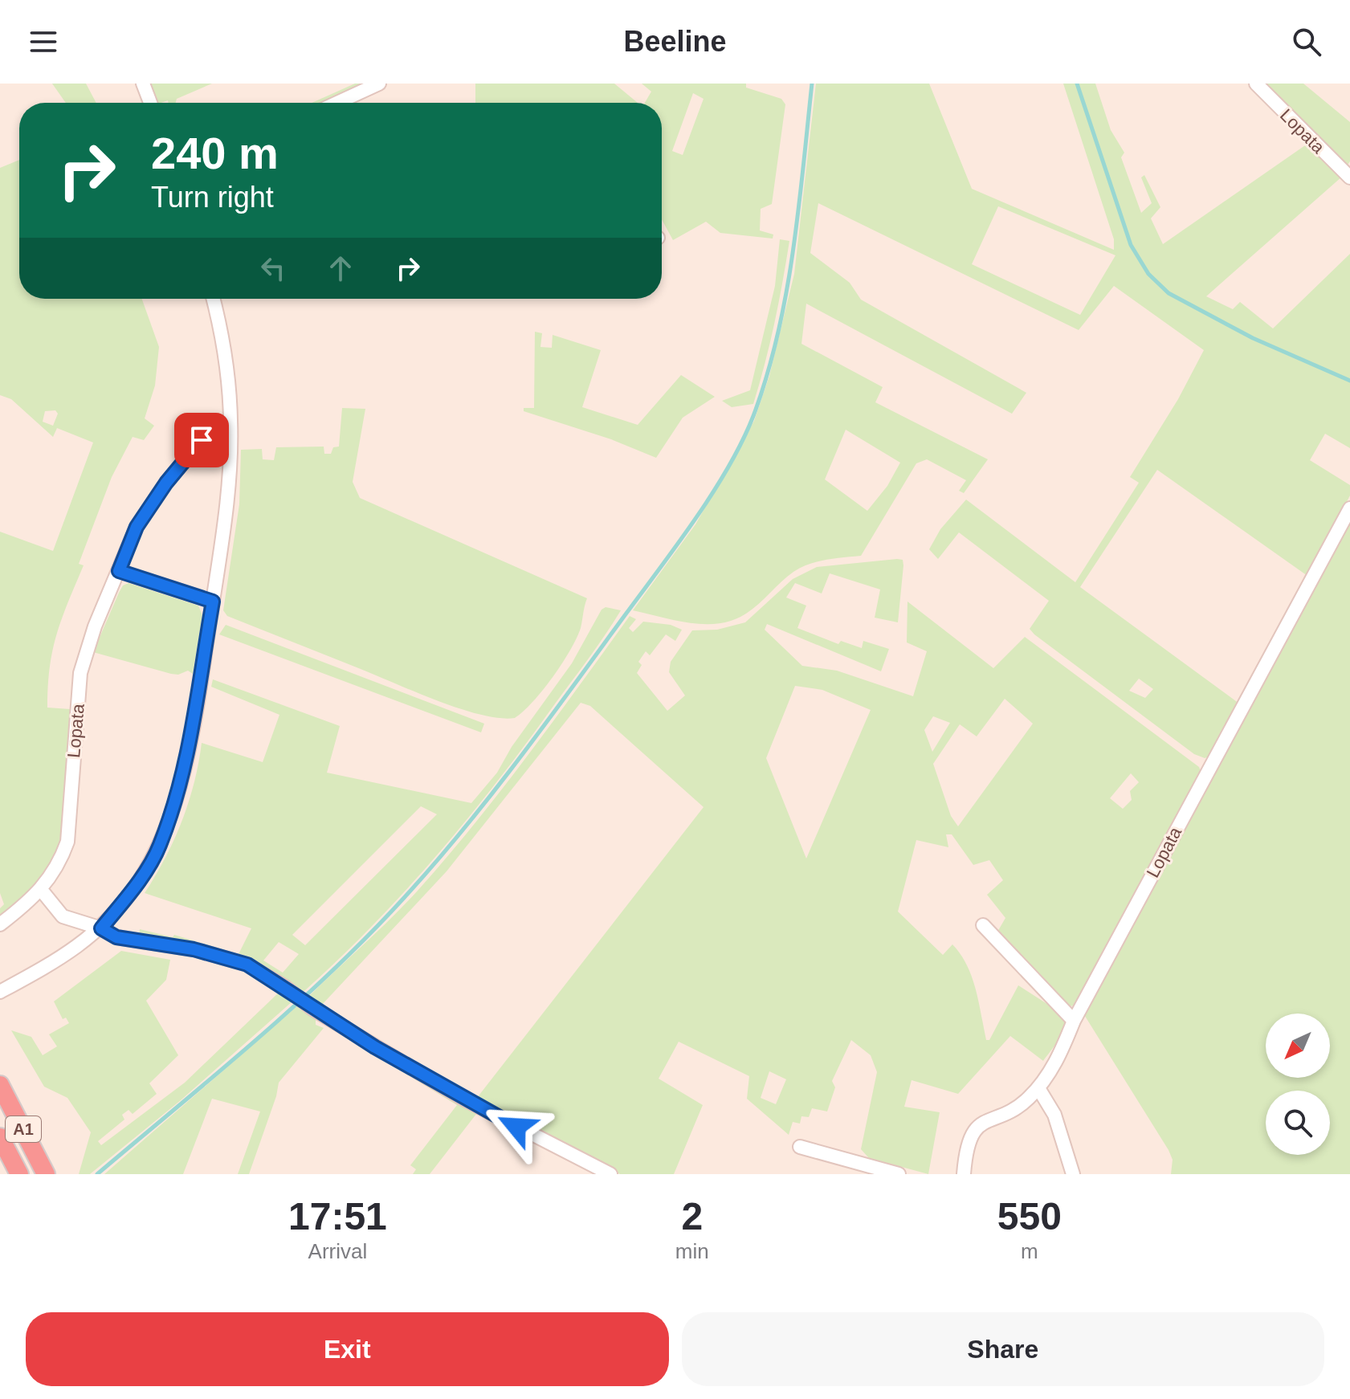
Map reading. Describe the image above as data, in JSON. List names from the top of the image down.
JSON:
{
  "streets": {
    "highway": ["A1"],
    "street": ["Lopata"]
  },
  "north": "bottom left",
  "page": {
    "header": "Beeline",
    "turn": ["240 m", "Turn right"],
    "eta": [
      "17:51",
      "Arrival",
      "2",
      "min",
      "550",
      "m"
    ],
    "buttons": ["Exit", "Share"]
  }
}
